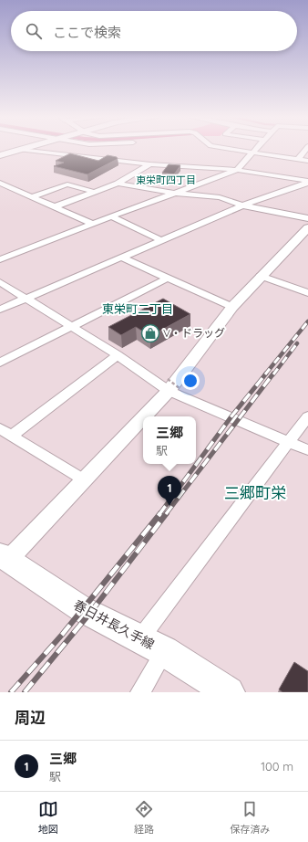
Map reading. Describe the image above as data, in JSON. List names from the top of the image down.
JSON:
{
  "streets": {
    "main road": ["春日井長久手線"]
  },
  "districts": ["東栄町四丁目", "東栄町二丁目", "三郷町栄"],
  "places": {
    "shop": ["V・ドラッグ"]
  },
  "page": {
    "search": "ここで検索",
    "popup": ["三郷", "駅"],
    "pins": "1",
    "heading": "周辺",
    "list": [
      {
        "mark": "1",
        "name": "三郷",
        "note": "駅",
        "value": "100 m"
      }
    ],
    "nav": ["地図", "経路", "保存済み"]
  }
}
